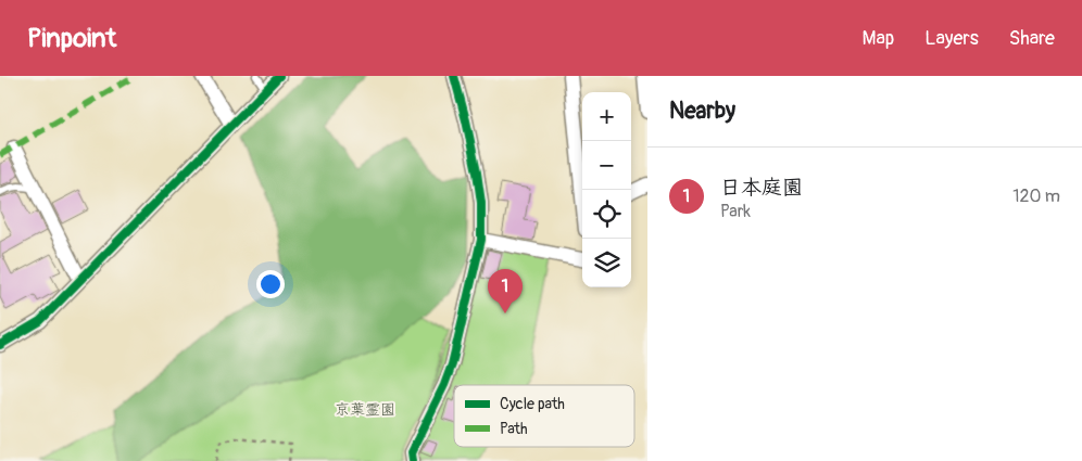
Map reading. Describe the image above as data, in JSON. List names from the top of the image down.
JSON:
{
  "parks": ["京葉霊園"],
  "legend": ["Cycle path", "Path"],
  "page": {
    "header": "Pinpoint",
    "nav": ["Map", "Layers", "Share"],
    "heading": "Nearby",
    "map_buttons": ["+", "−"],
    "list": [
      {
        "mark": "1",
        "name": "日本庭園",
        "note": "Park",
        "value": "120 m"
      }
    ],
    "pins": "1"
  }
}
